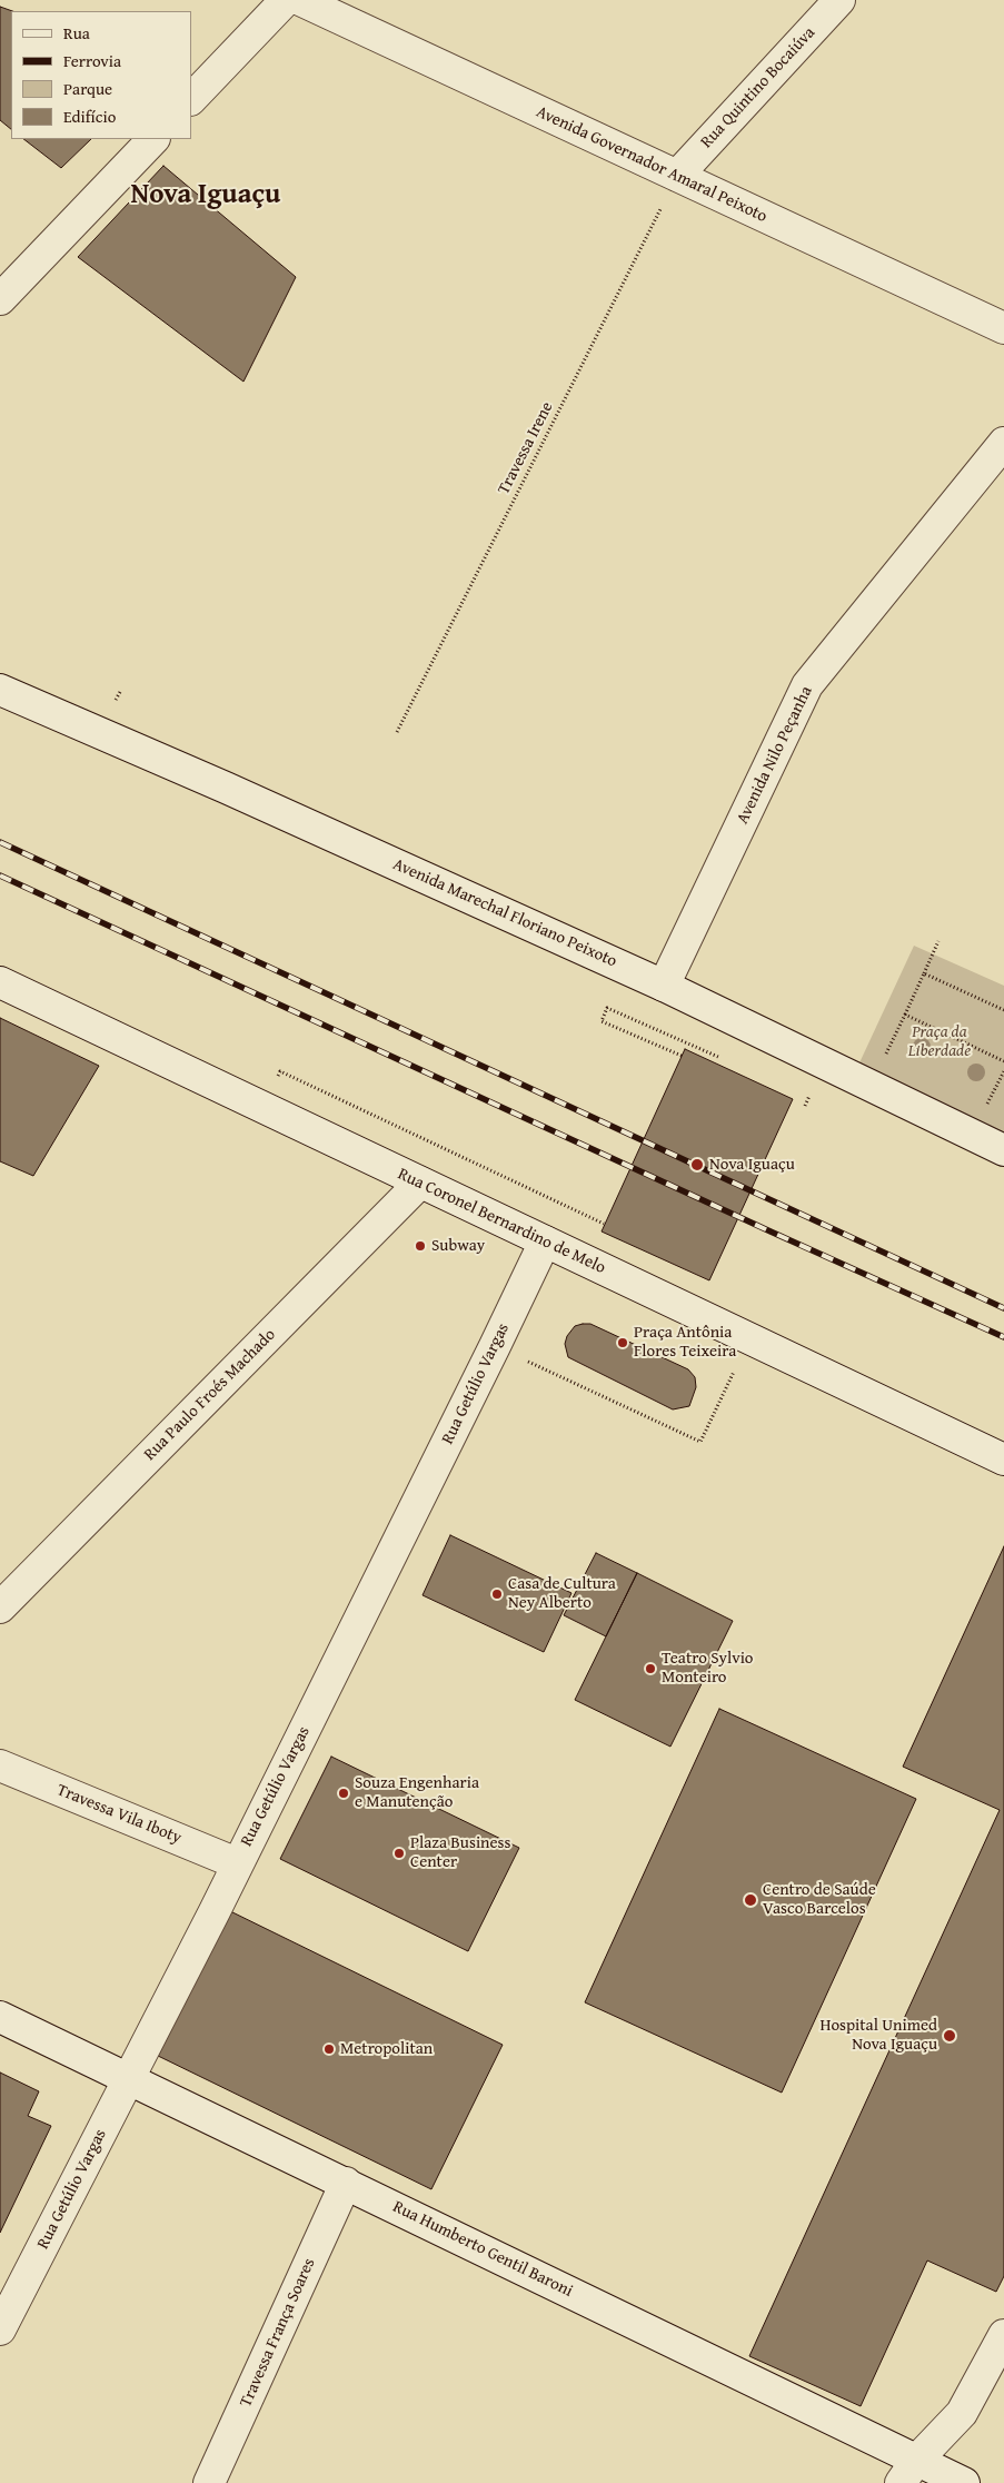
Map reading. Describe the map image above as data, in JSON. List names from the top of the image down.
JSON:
{
  "streets": {
    "street": [
      "Rua Quintino Bocaiúva",
      "Avenida Governador Amaral Peixoto",
      "Avenida Nilo Peçanha",
      "Avenida Marechal Floriano Peixoto",
      "Rua Coronel Bernardino de Melo",
      "Rua Getúlio Vargas",
      "Rua Paulo Froés Machado",
      "Travessa Vila Iboty",
      "Rua Humberto Gentil Baroni",
      "Travessa França Soares"
    ],
    "path": ["Travessa Irene"]
  },
  "crossings": [
    ["Rua Quintino Bocaiúva", "Avenida Governador Amaral Peixoto"],
    ["Rua Quintino Bocaiúva", "Travessa Irene"],
    ["Avenida Governador Amaral Peixoto", "Travessa Irene"],
    ["Avenida Nilo Peçanha", "Avenida Marechal Floriano Peixoto"],
    ["Rua Coronel Bernardino de Melo", "Rua Getúlio Vargas"],
    ["Rua Coronel Bernardino de Melo", "Rua Paulo Froés Machado"],
    ["Rua Getúlio Vargas", "Travessa Vila Iboty"],
    ["Rua Getúlio Vargas", "Rua Humberto Gentil Baroni"],
    ["Rua Humberto Gentil Baroni", "Travessa França Soares"]
  ],
  "districts": ["Nova Iguaçu"],
  "parks": ["Praça da Liberdade"],
  "places": [
    "Nova Iguaçu",
    "Subway",
    "Praça Antônia Flores Teixeira",
    "Casa de Cultura Ney Alberto",
    "Teatro Sylvio Monteiro",
    "Souza Engenharia e Manutenção",
    "Plaza Business Center",
    "Centro de Saúde Vasco Barcelos",
    "Hospital Unimed Nova Iguaçu",
    "Metropolitan"
  ],
  "legend": [
    "Rua",
    "Ferrovia",
    "Parque",
    "Edifício"
  ]
}
